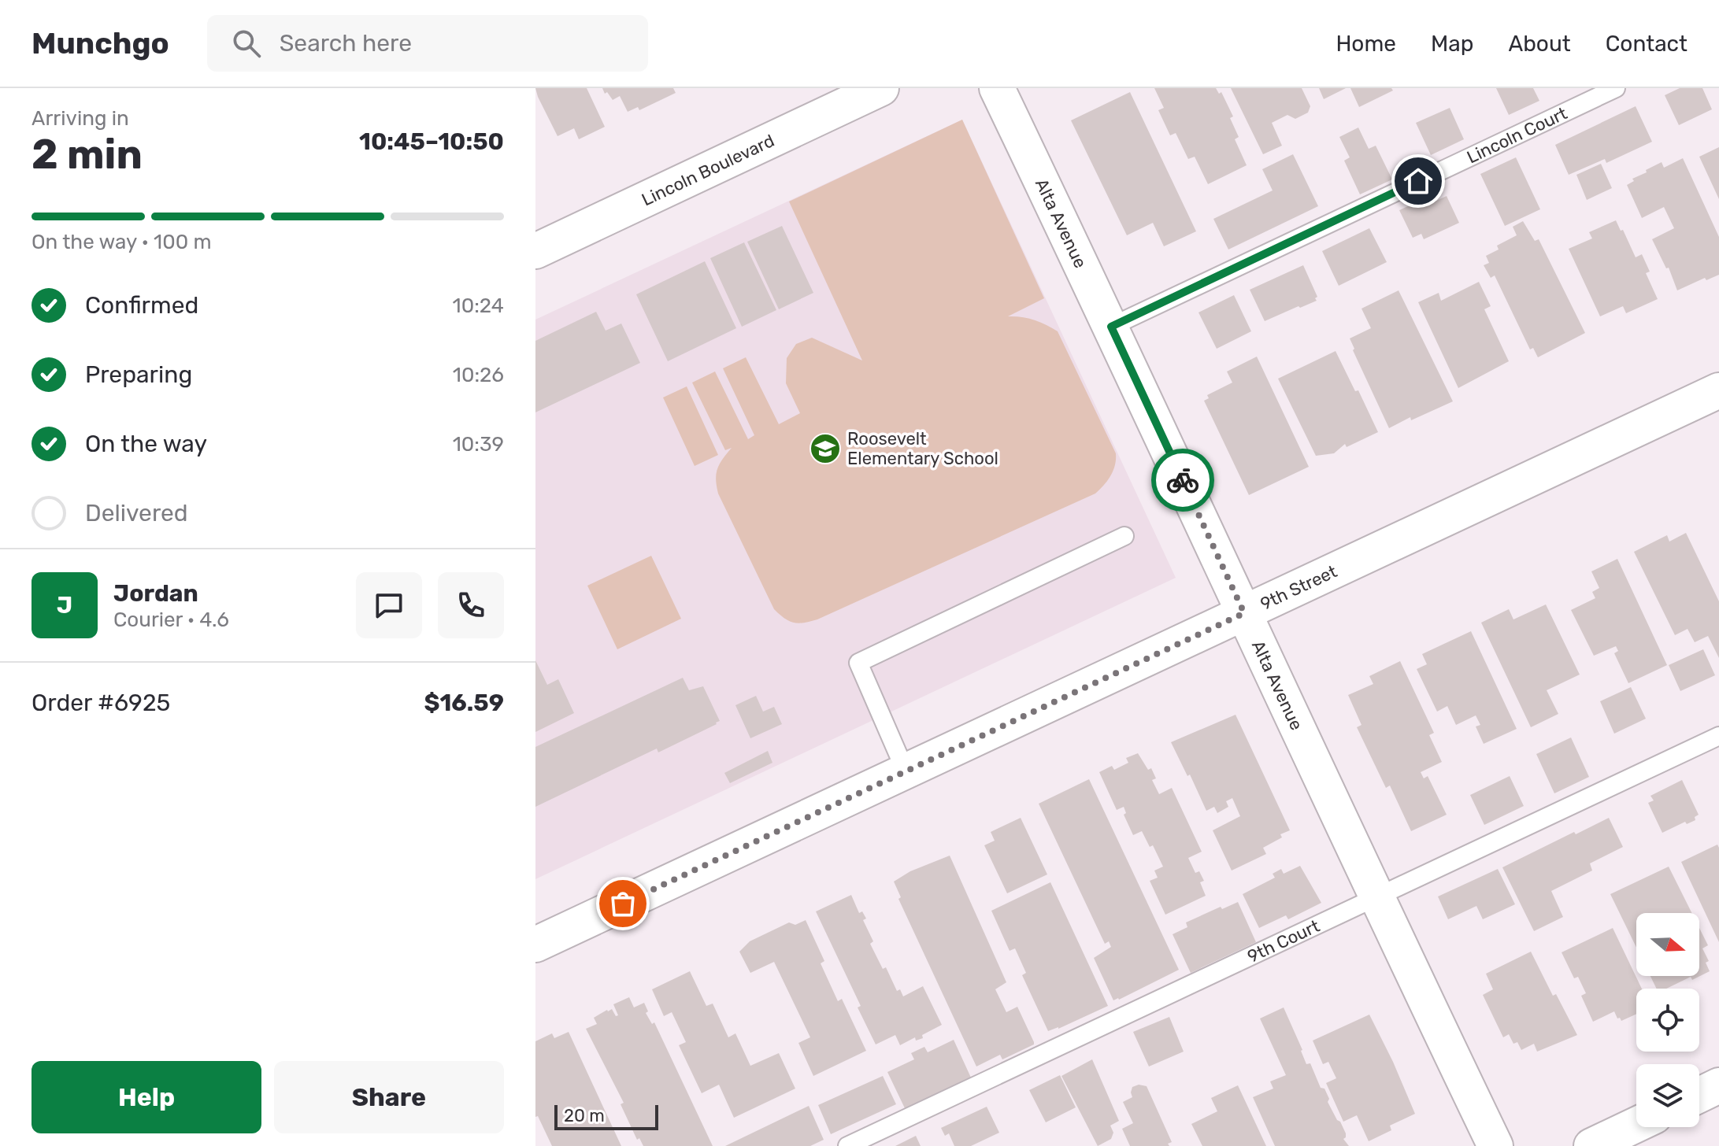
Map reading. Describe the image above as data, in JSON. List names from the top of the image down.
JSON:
{
  "streets": {
    "street": ["Lincoln Boulevard", "Alta Avenue", "9th Street"],
    "lane": ["Lincoln Court", "9th Court"]
  },
  "crossings": [
    ["Lincoln Court", "Alta Avenue"],
    ["Alta Avenue", "9th Street"],
    ["Alta Avenue", "9th Court"]
  ],
  "places": {
    "school or university": ["Roosevelt Elementary School"]
  },
  "scale_bar": "20 m",
  "north": "right",
  "page": {
    "header": "Munchgo",
    "search": "Search here",
    "nav": [
      "Home",
      "Map",
      "About",
      "Contact"
    ],
    "heading": ["2 min", "Arriving in", "10:45–10:50"],
    "panel": [
      "Jordan",
      "Courier · 4.6",
      "Order #6925",
      "$16.59"
    ],
    "bar": "On the way · 100 m",
    "list": [
      ["Confirmed", "10:24"],
      ["Preparing", "10:26"],
      ["On the way", "10:39"],
      "Delivered"
    ],
    "round": "J",
    "buttons": ["Help", "Share"],
    "scale": "20 m"
  }
}
